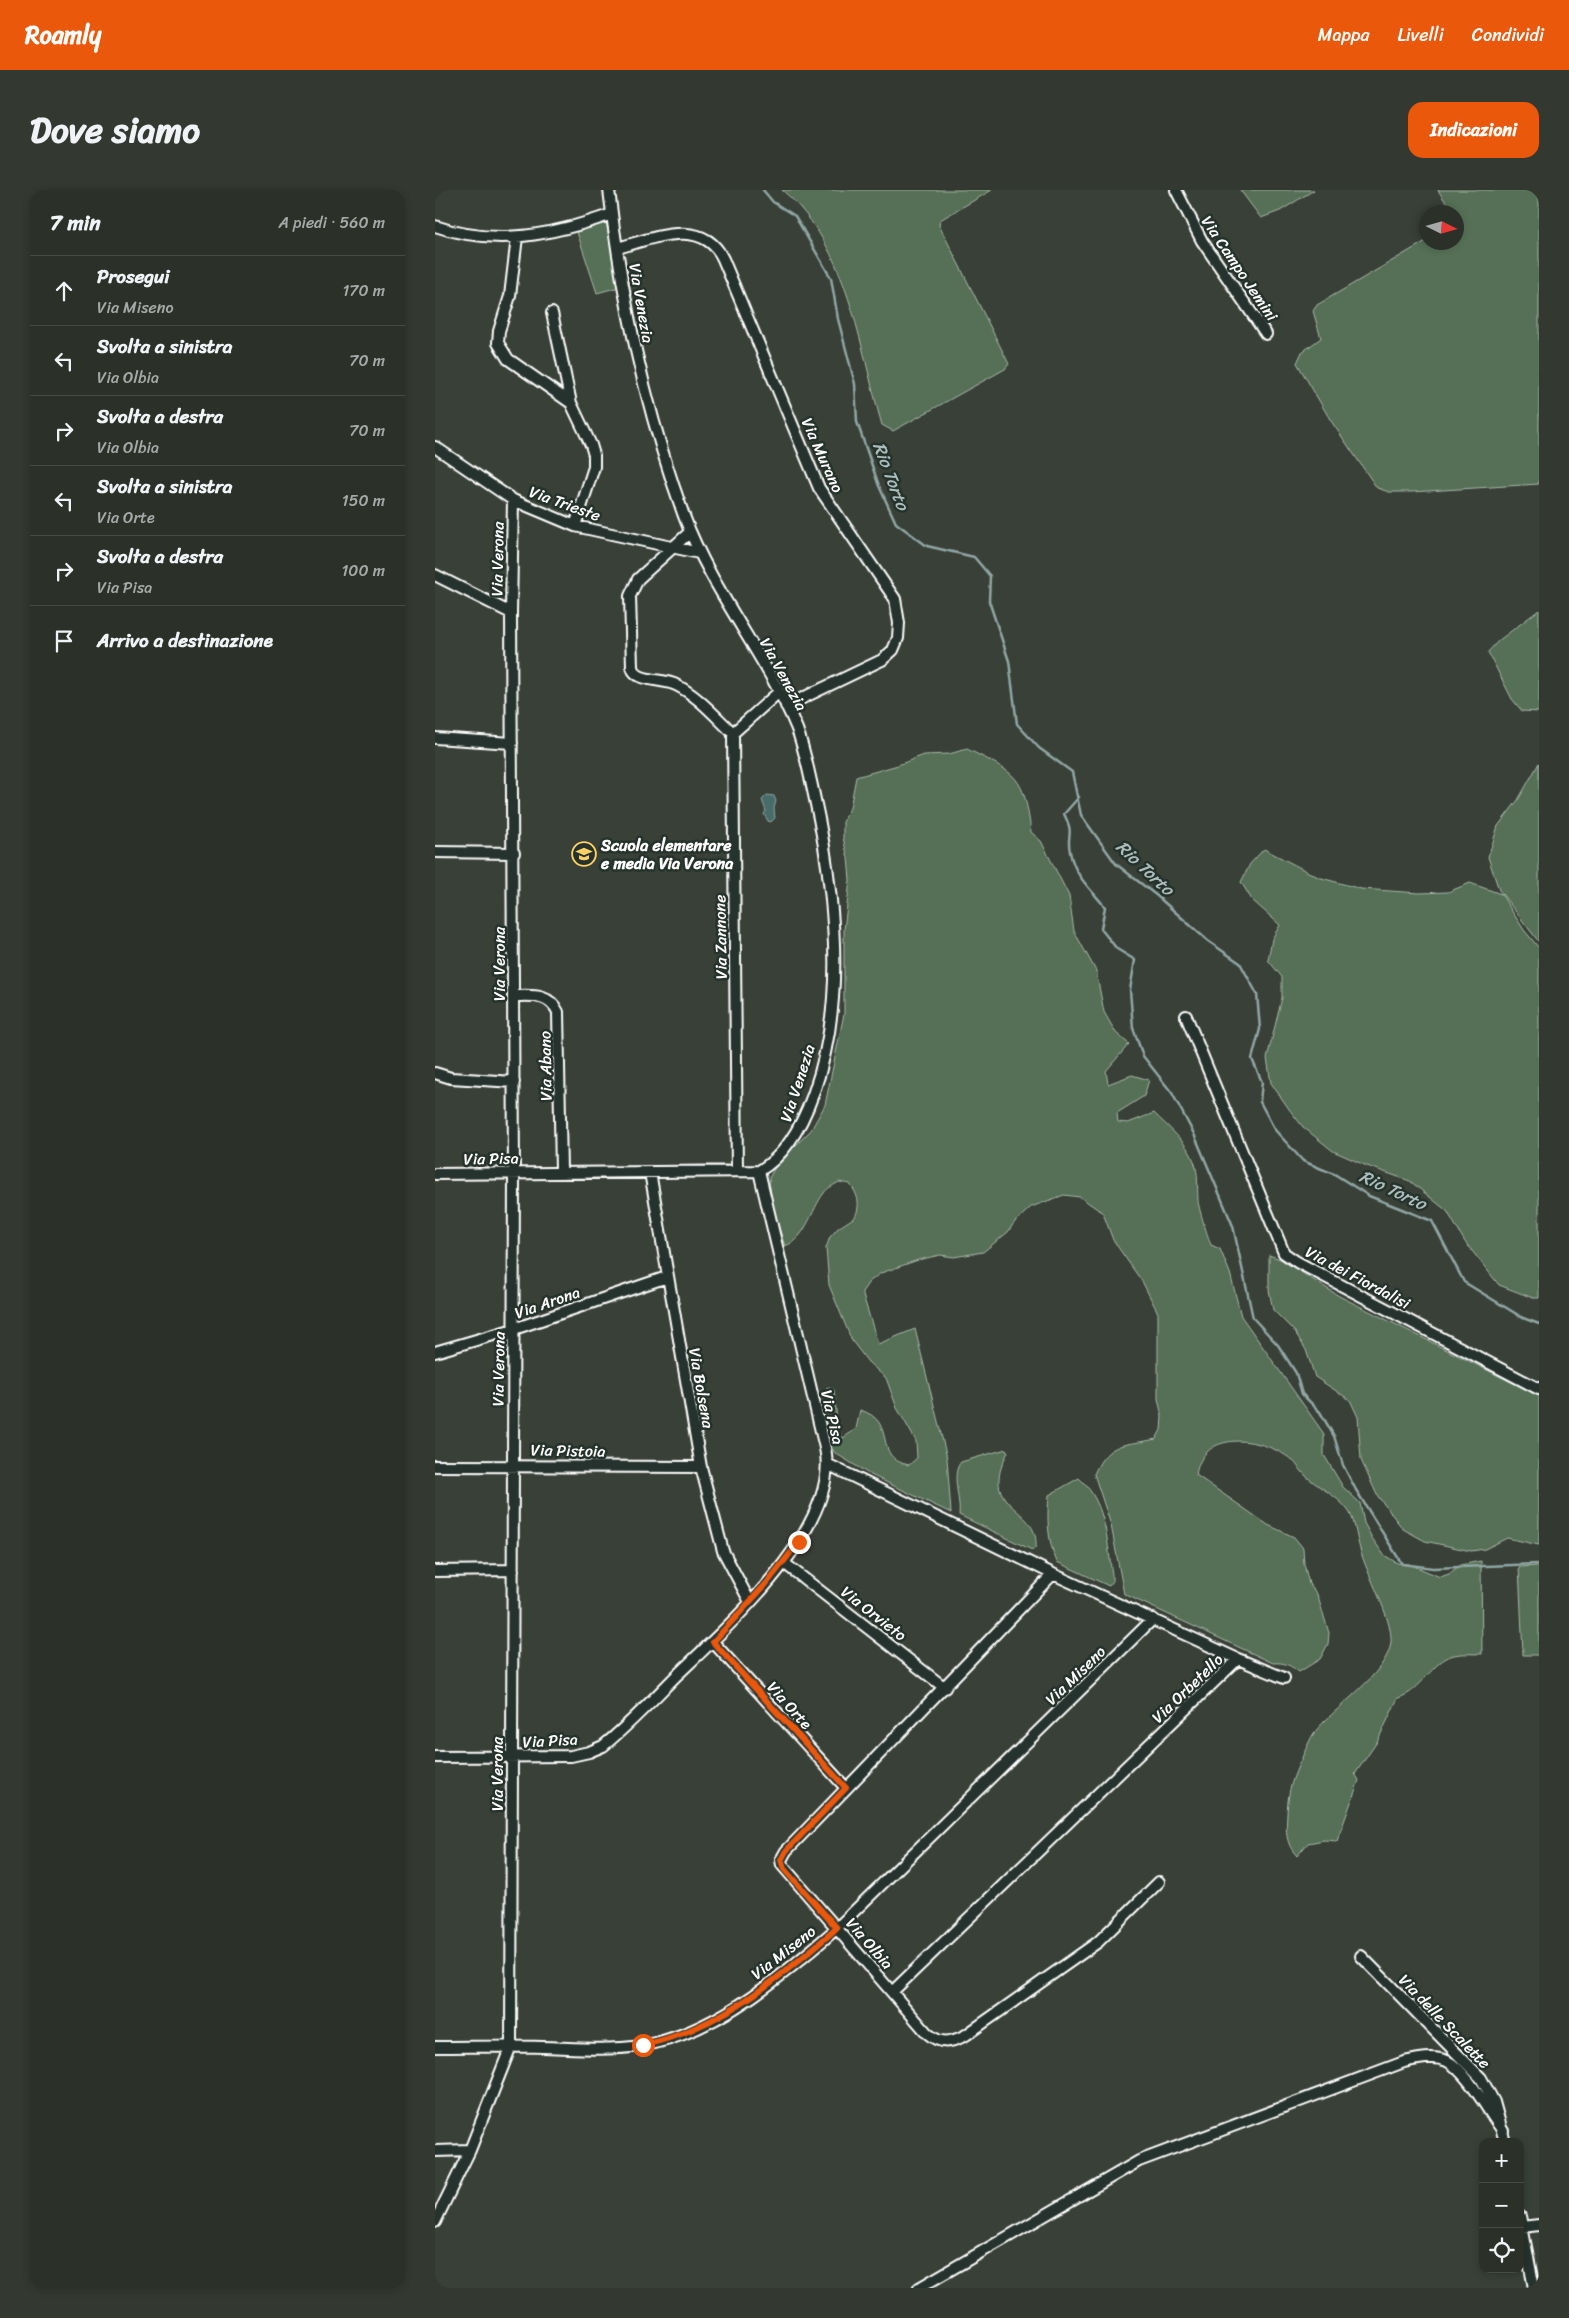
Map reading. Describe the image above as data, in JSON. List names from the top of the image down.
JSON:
{
  "streets": {
    "street": [
      "Via Campo Jemini",
      "Via Venezia",
      "Via Murano",
      "Via Trieste",
      "Via Verona",
      "Via Zannone",
      "Via Abano",
      "Via Pisa",
      "Via dei Fiordalisi",
      "Via Arona",
      "Via Bolsena",
      "Via Pistoia",
      "Via Orvieto",
      "Via Miseno",
      "Via Orbetello",
      "Via Orte",
      "Via Olbia",
      "Via delle Scalette"
    ]
  },
  "crossings": [
    ["Via Venezia", "Via Murano"],
    ["Via Venezia", "Via Trieste"],
    ["Via Venezia", "Via Pisa"],
    ["Via Trieste", "Via Verona"],
    ["Via Verona", "Via Abano"],
    ["Via Verona", "Via Pisa"],
    ["Via Verona", "Via Arona"],
    ["Via Verona", "Via Pistoia"],
    ["Via Verona", "Via Miseno"],
    ["Via Zannone", "Via Pisa"],
    ["Via Abano", "Via Pisa"],
    ["Via Pisa", "Via Bolsena"],
    ["Via Pisa", "Via Orvieto"],
    ["Via Pisa", "Via Orbetello"],
    ["Via Pisa", "Via Orte"],
    ["Via Arona", "Via Bolsena"],
    ["Via Bolsena", "Via Pistoia"],
    ["Via Orvieto", "Via Olbia"],
    ["Via Miseno", "Via Orbetello"],
    ["Via Miseno", "Via Olbia"],
    ["Via Orbetello", "Via Olbia"],
    ["Via Orte", "Via Olbia"]
  ],
  "water": ["Rio Torto"],
  "places": {
    "school or university": ["Scuola elementare e media Via Verona"]
  },
  "north": "right",
  "page": {
    "header": "Roamly",
    "nav": ["Mappa", "Livelli", "Condividi"],
    "title": "Dove siamo",
    "buttons": "Indicazioni",
    "heading": ["7 min", "A piedi · 560 m"],
    "list": [
      ["Prosegui", "Via Miseno", "170 m"],
      ["Svolta a sinistra", "Via Olbia", "70 m"],
      ["Svolta a destra", "Via Olbia", "70 m"],
      ["Svolta a sinistra", "Via Orte", "150 m"],
      ["Svolta a destra", "Via Pisa", "100 m"],
      "Arrivo a destinazione"
    ],
    "map_buttons": ["+", "−"]
  }
}
